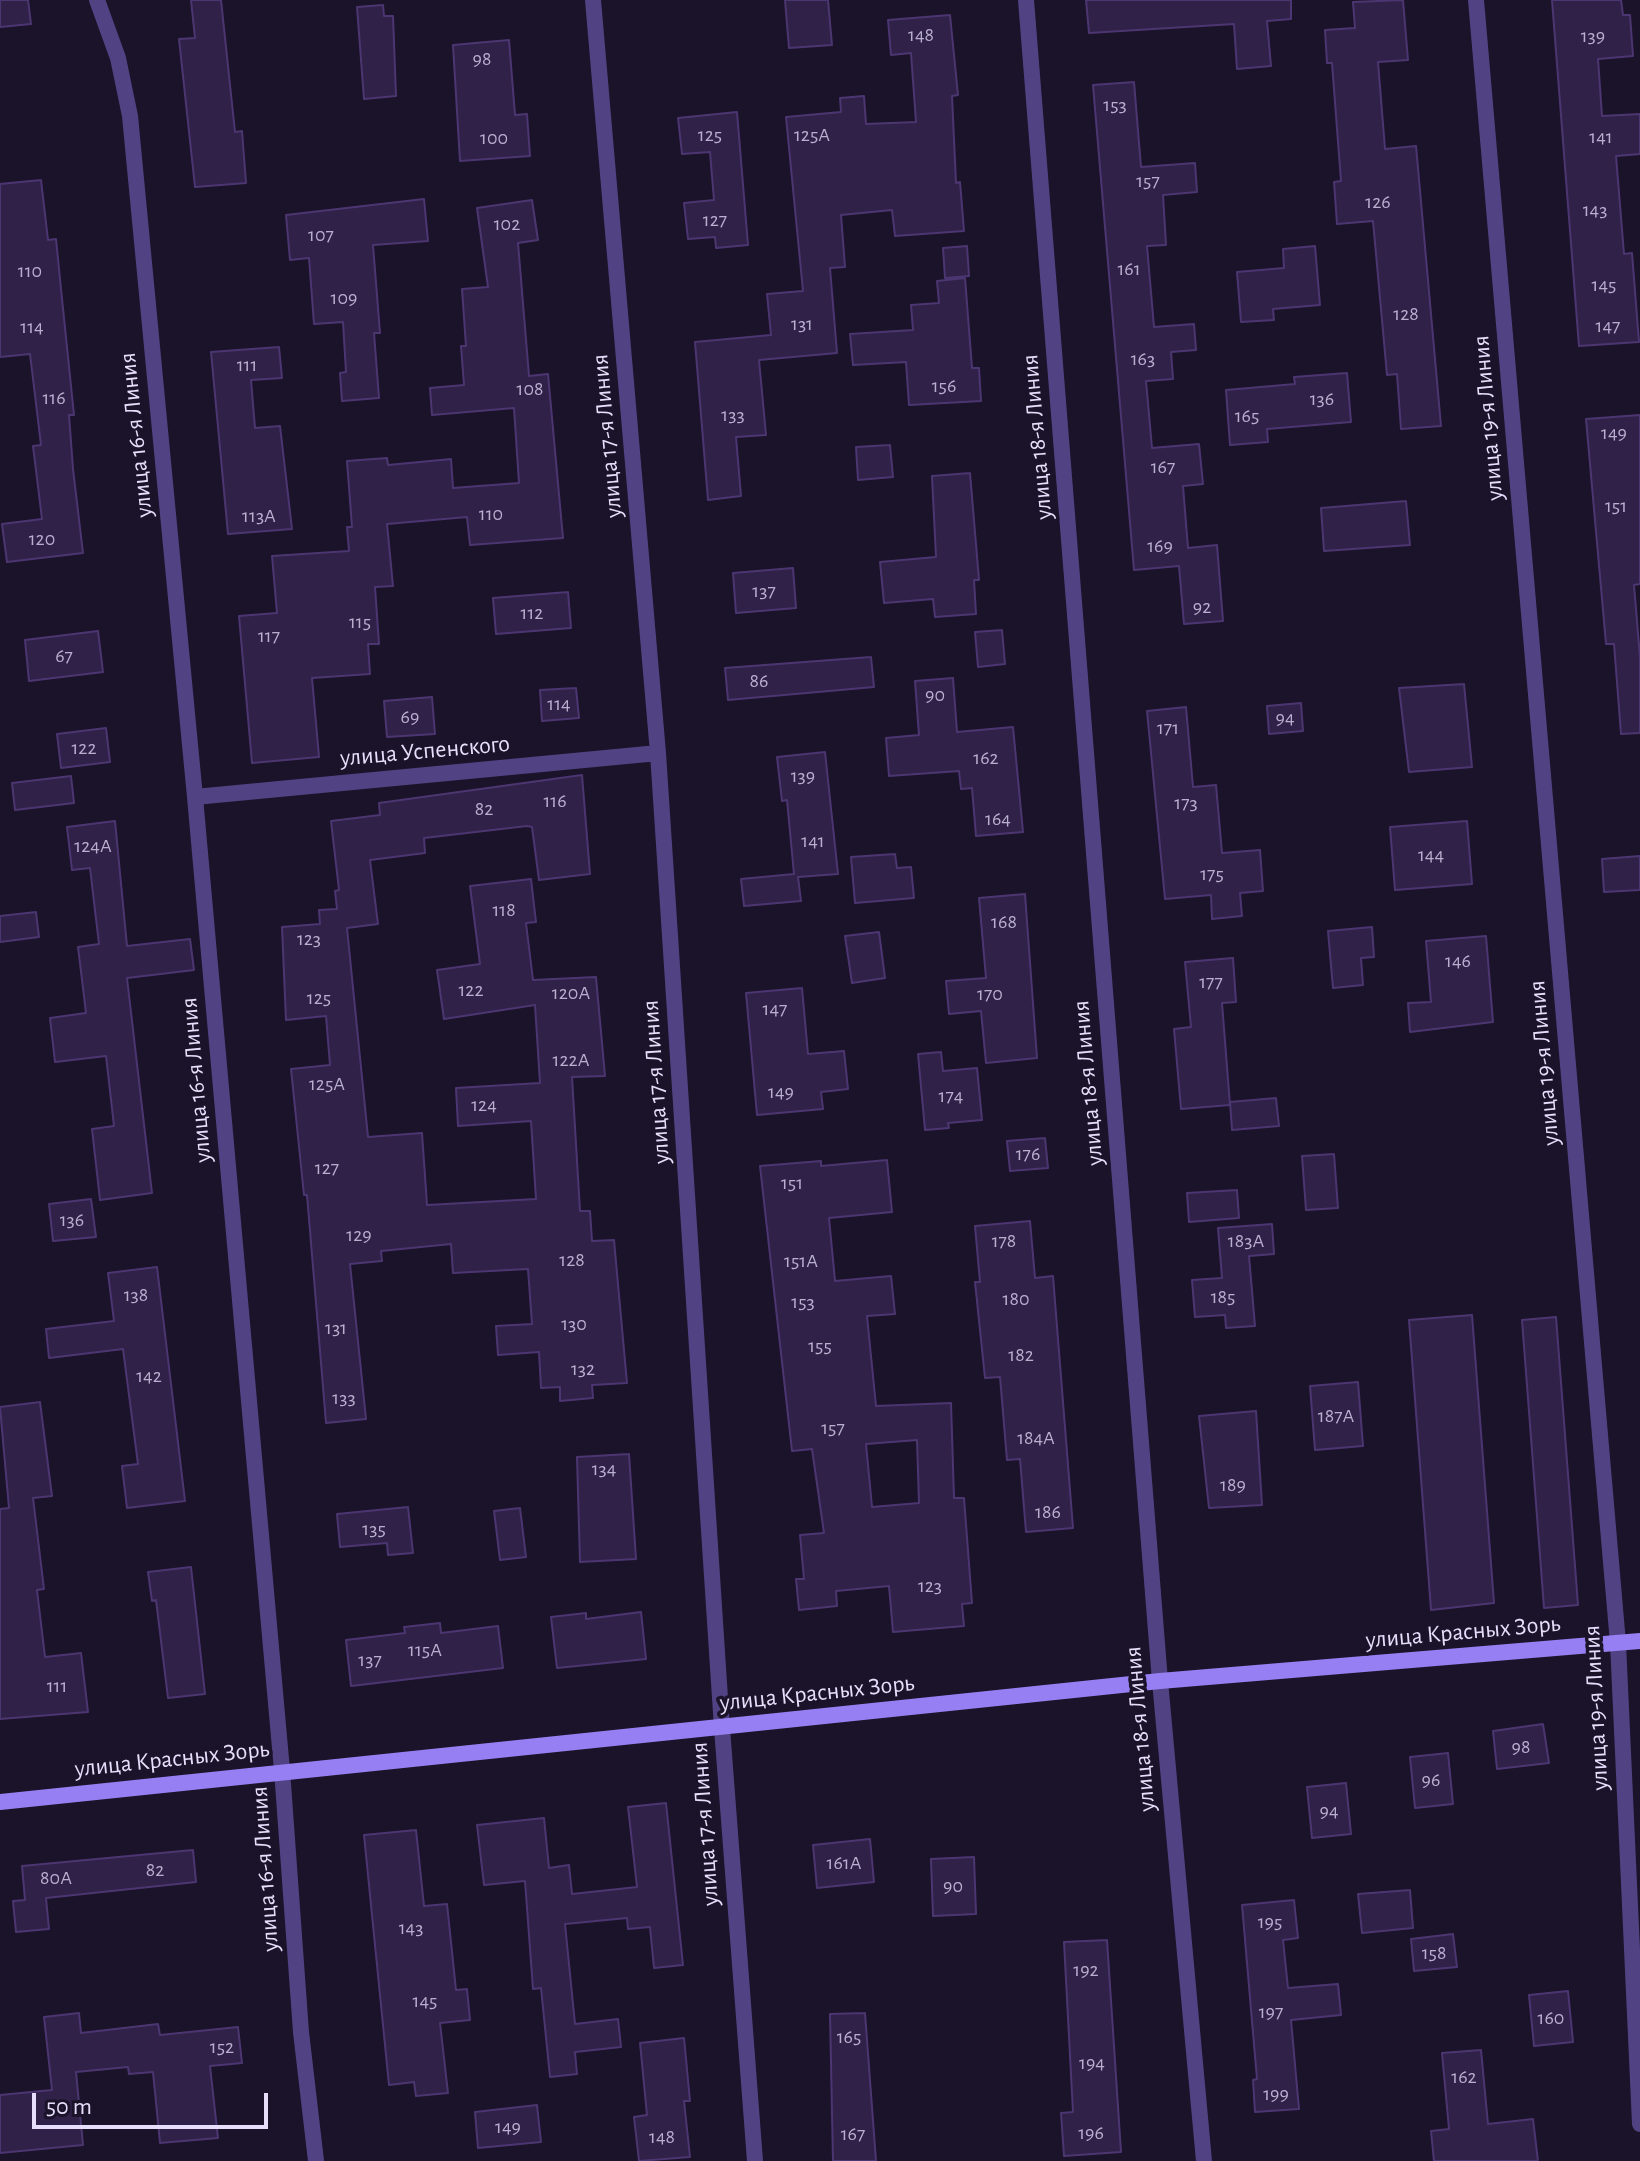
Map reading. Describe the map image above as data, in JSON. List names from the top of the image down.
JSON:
{
  "streets": {
    "street": [
      "улица 19-я Линия",
      "улица 16-я Линия",
      "улица 17-я Линия",
      "улица 18-я Линия",
      "улица Успенского",
      "улица Красных Зорь"
    ]
  },
  "crossings": [
    ["улица 19-я Линия", "улица Красных Зорь"],
    ["улица 16-я Линия", "улица Успенского"],
    ["улица 16-я Линия", "улица Красных Зорь"],
    ["улица 17-я Линия", "улица Успенского"],
    ["улица 17-я Линия", "улица Красных Зорь"],
    ["улица 18-я Линия", "улица Красных Зорь"]
  ],
  "house_numbers": [
    "148",
    "139",
    "98",
    "153",
    "125",
    "125А",
    "141",
    "100",
    "157",
    "126",
    "143",
    "127",
    "102",
    "107",
    "161",
    "110",
    "145",
    "109",
    "128",
    "131",
    "147",
    "114",
    "163",
    "111",
    "156",
    "108",
    "116",
    "136",
    "133",
    "165",
    "149",
    "167",
    "151",
    "110",
    "113А",
    "120",
    "169",
    "137",
    "92",
    "112",
    "115",
    "117",
    "67",
    "86",
    "90",
    "114",
    "69",
    "94",
    "171",
    "122",
    "162",
    "139",
    "116",
    "173",
    "82",
    "164",
    "141",
    "124А",
    "144",
    "175",
    "118",
    "168",
    "123",
    "146",
    "177",
    "122",
    "120А",
    "170",
    "125",
    "147",
    "122А",
    "125А",
    "149",
    "174",
    "124",
    "176",
    "127",
    "151",
    "136",
    "129",
    "178",
    "183А",
    "128",
    "151А",
    "138",
    "185",
    "180",
    "153",
    "130",
    "131",
    "155",
    "182",
    "132",
    "142",
    "133",
    "187А",
    "157",
    "184А",
    "134",
    "189",
    "186",
    "135",
    "123",
    "115А",
    "137",
    "111",
    "98",
    "96",
    "94",
    "161А",
    "82",
    "80А",
    "90",
    "195",
    "143",
    "158",
    "192",
    "145",
    "197",
    "160",
    "165",
    "152",
    "194",
    "162",
    "199",
    "149",
    "196",
    "167",
    "148"
  ],
  "scale_bar": "50 m"
}
